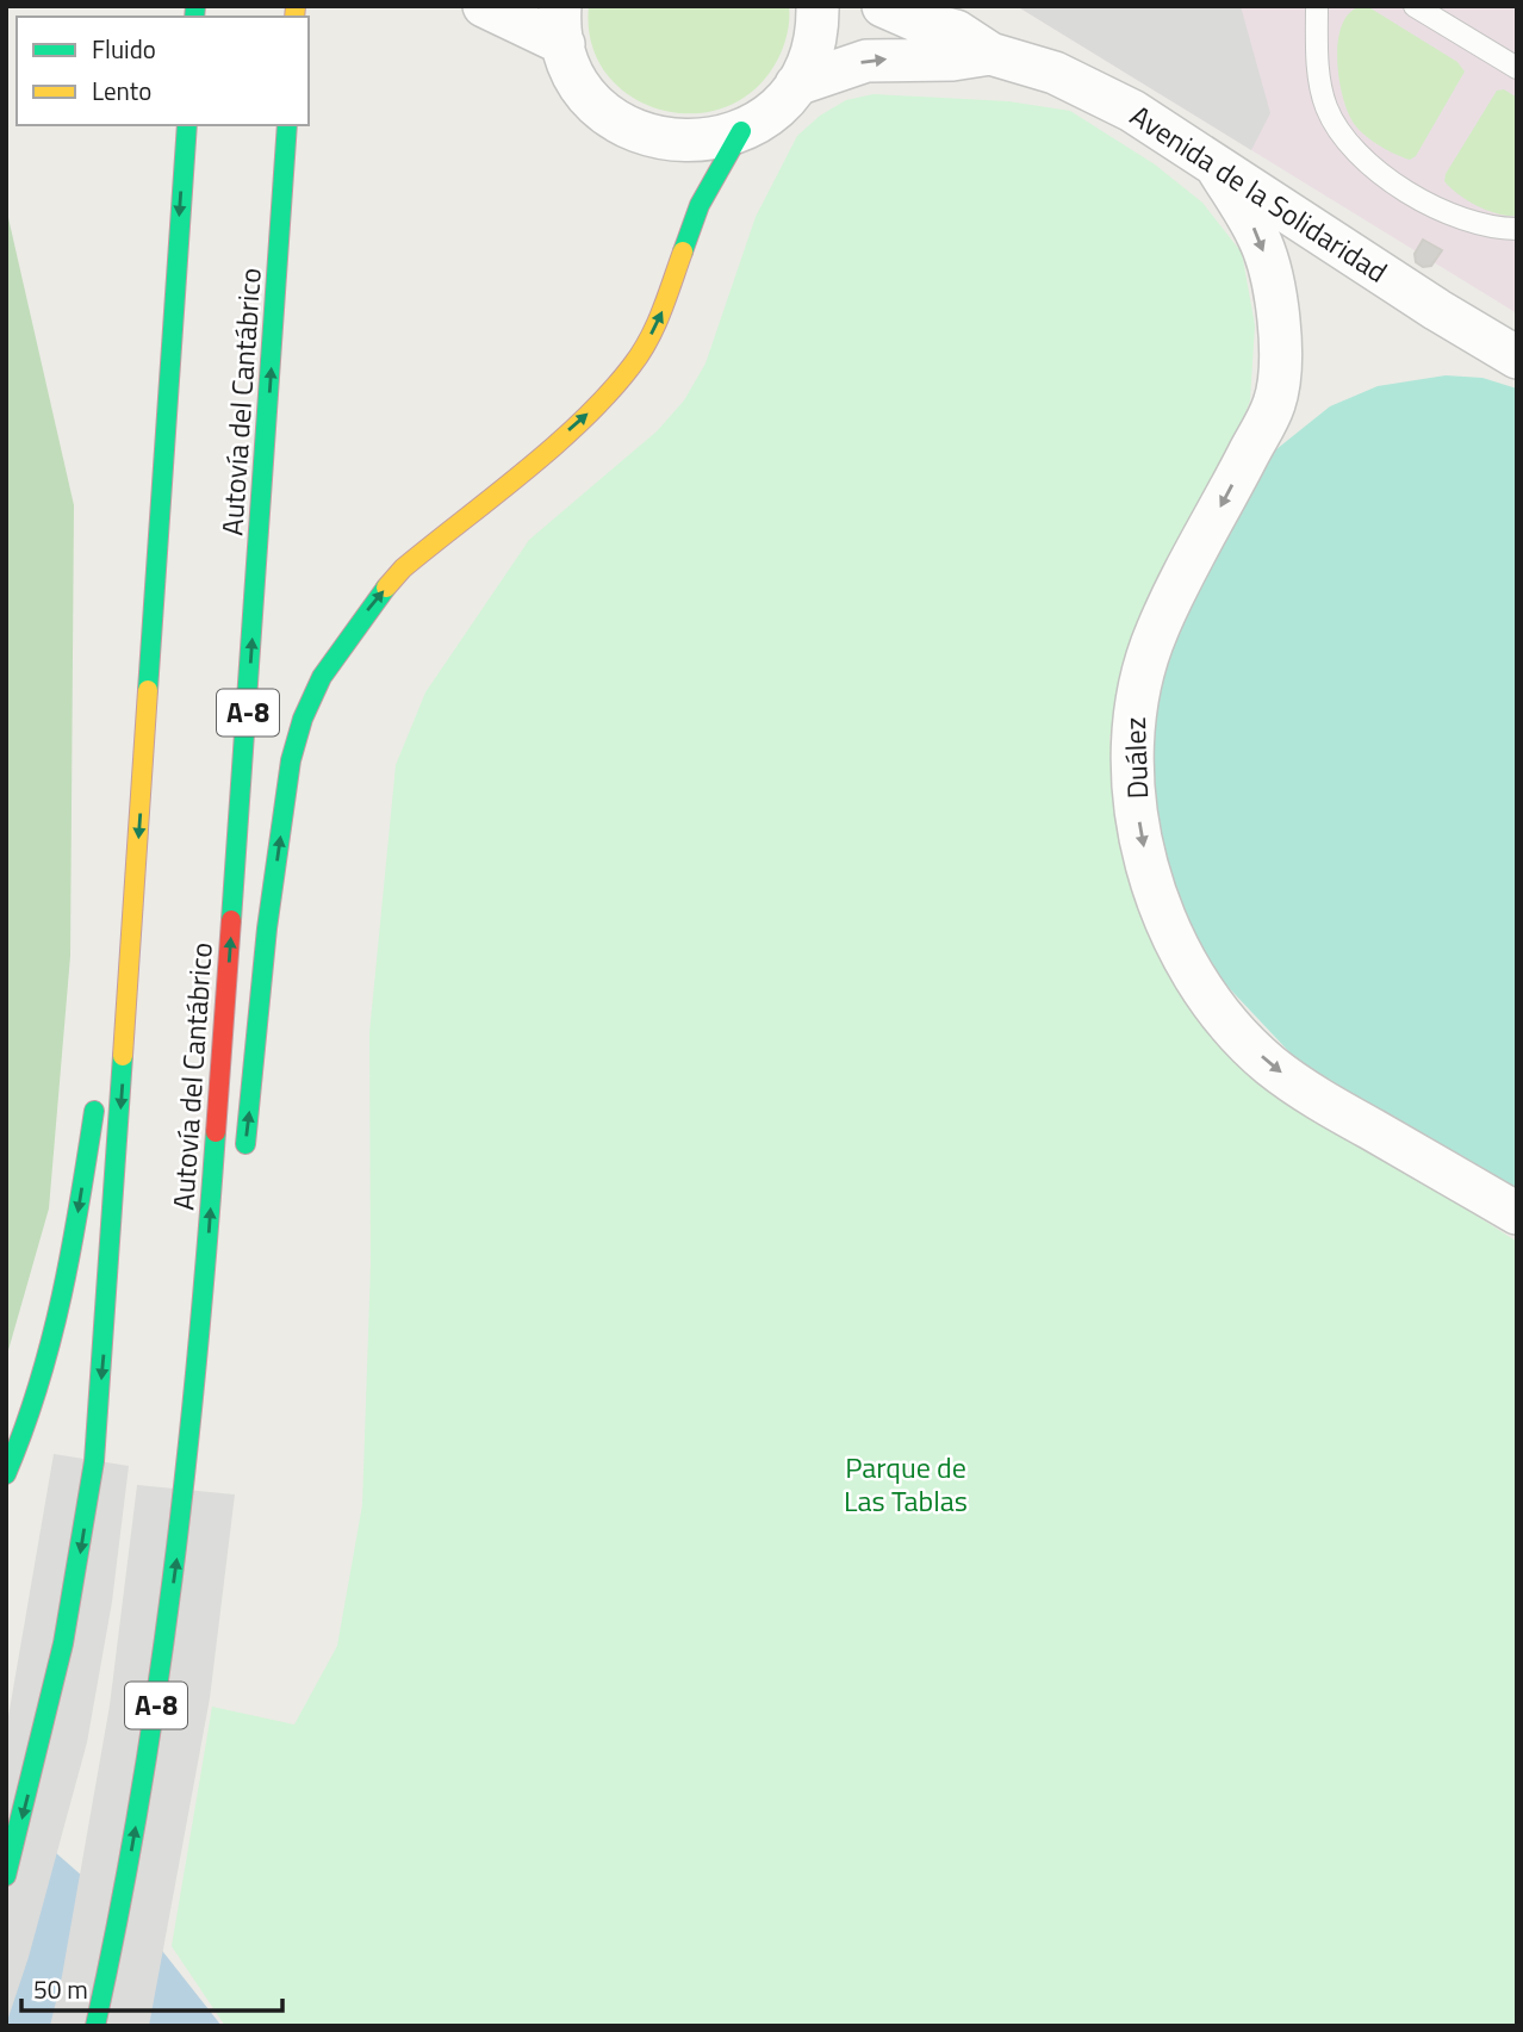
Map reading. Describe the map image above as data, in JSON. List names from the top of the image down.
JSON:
{
  "streets": {
    "highway": ["Autovía del Cantábrico", "A-8"],
    "street": ["Avenida de la Solidaridad", "Duález"]
  },
  "crossings": [
    ["Avenida de la Solidaridad", "Duález"]
  ],
  "one_way": ["Duález"],
  "parks": ["Parque de Las Tablas"],
  "legend": ["Fluido", "Lento"],
  "scale_bar": "50 m"
}
